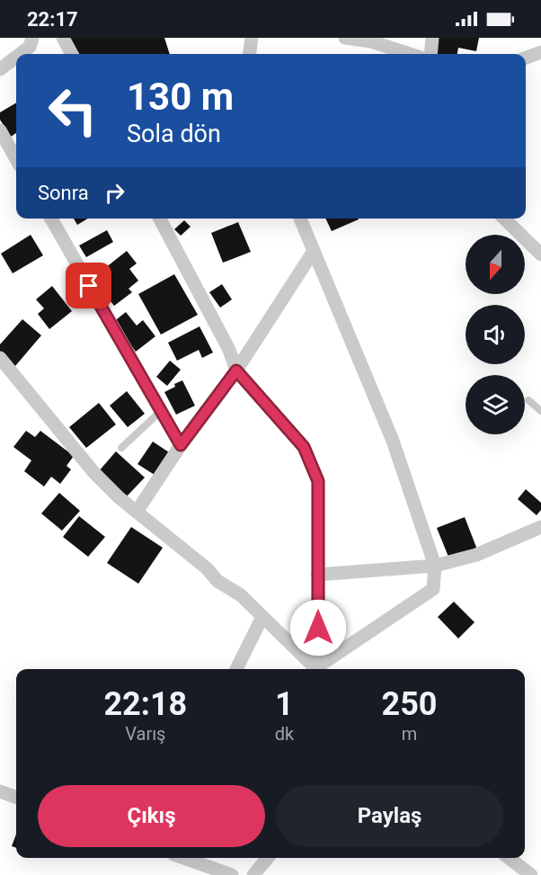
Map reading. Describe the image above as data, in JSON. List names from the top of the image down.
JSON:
{
  "north": "bottom",
  "page": {
    "status": "22:17",
    "turn": ["130 m", "Sola dön"],
    "then": "Sonra",
    "eta": [
      "22:18",
      "Varış",
      "1",
      "dk",
      "250",
      "m"
    ],
    "buttons": ["Çıkış", "Paylaş"]
  }
}
